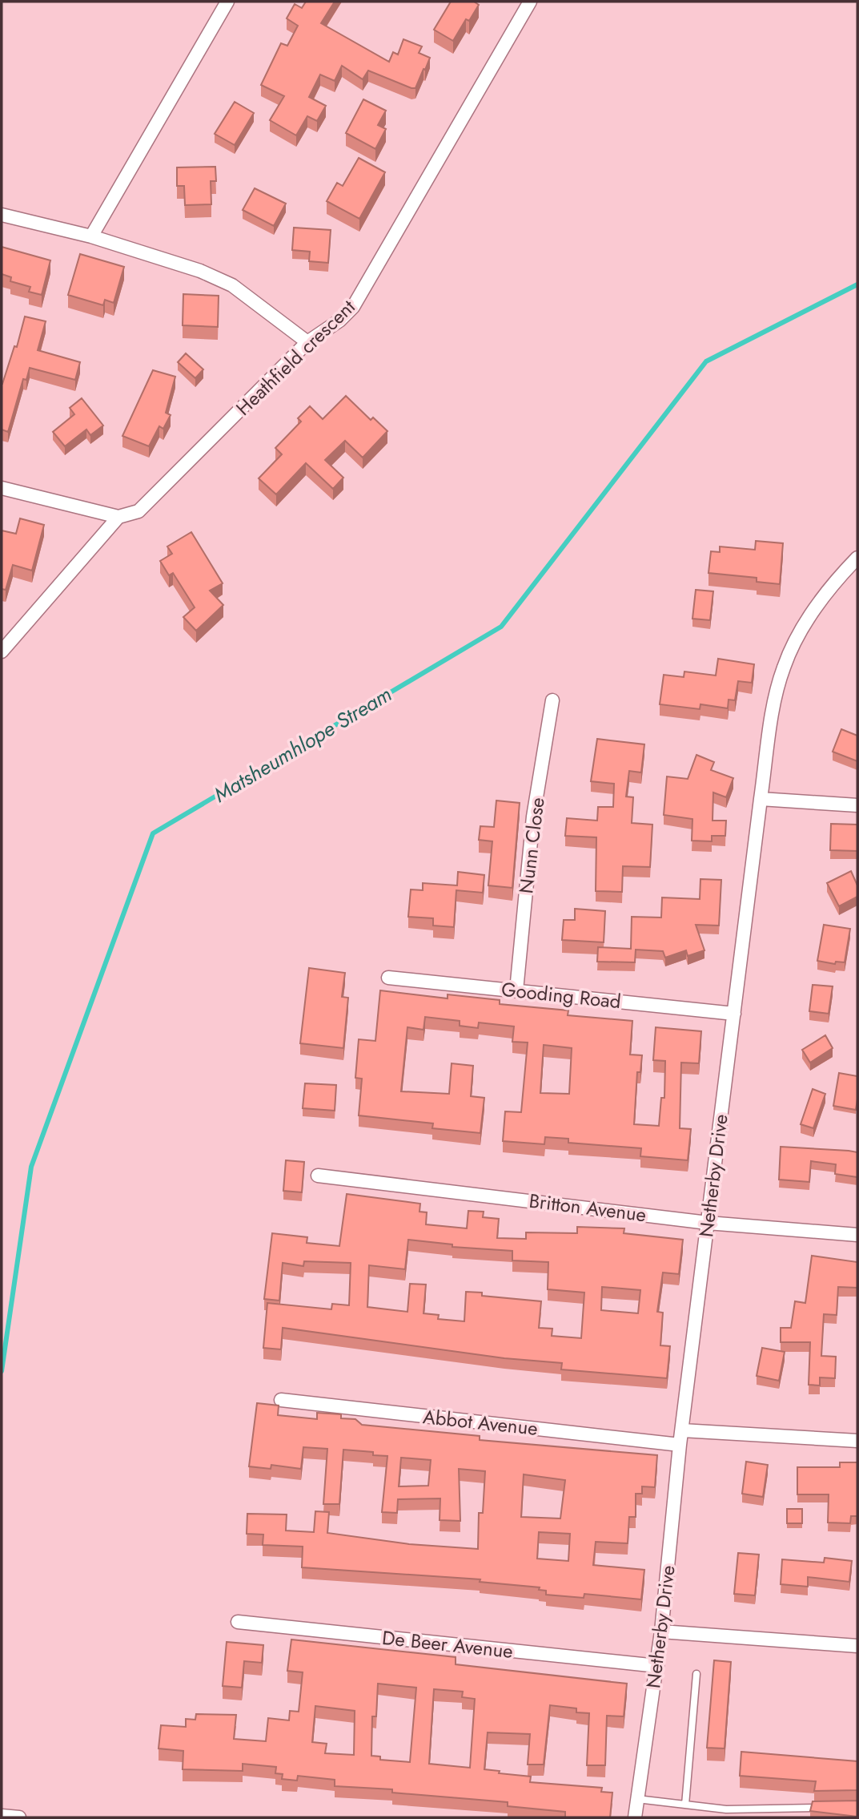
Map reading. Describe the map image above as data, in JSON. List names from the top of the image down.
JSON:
{
  "streets": {
    "street": [
      "Heathfield crescent",
      "Nunn Close",
      "Gooding Road",
      "Netherby Drive",
      "Britton Avenue",
      "Abbot Avenue",
      "De Beer Avenue"
    ]
  },
  "crossings": [
    ["Nunn Close", "Gooding Road"],
    ["Gooding Road", "Netherby Drive"],
    ["Netherby Drive", "Britton Avenue"],
    ["Netherby Drive", "Abbot Avenue"],
    ["Netherby Drive", "De Beer Avenue"]
  ],
  "water": ["Matsheumhlope Stream"]
}
